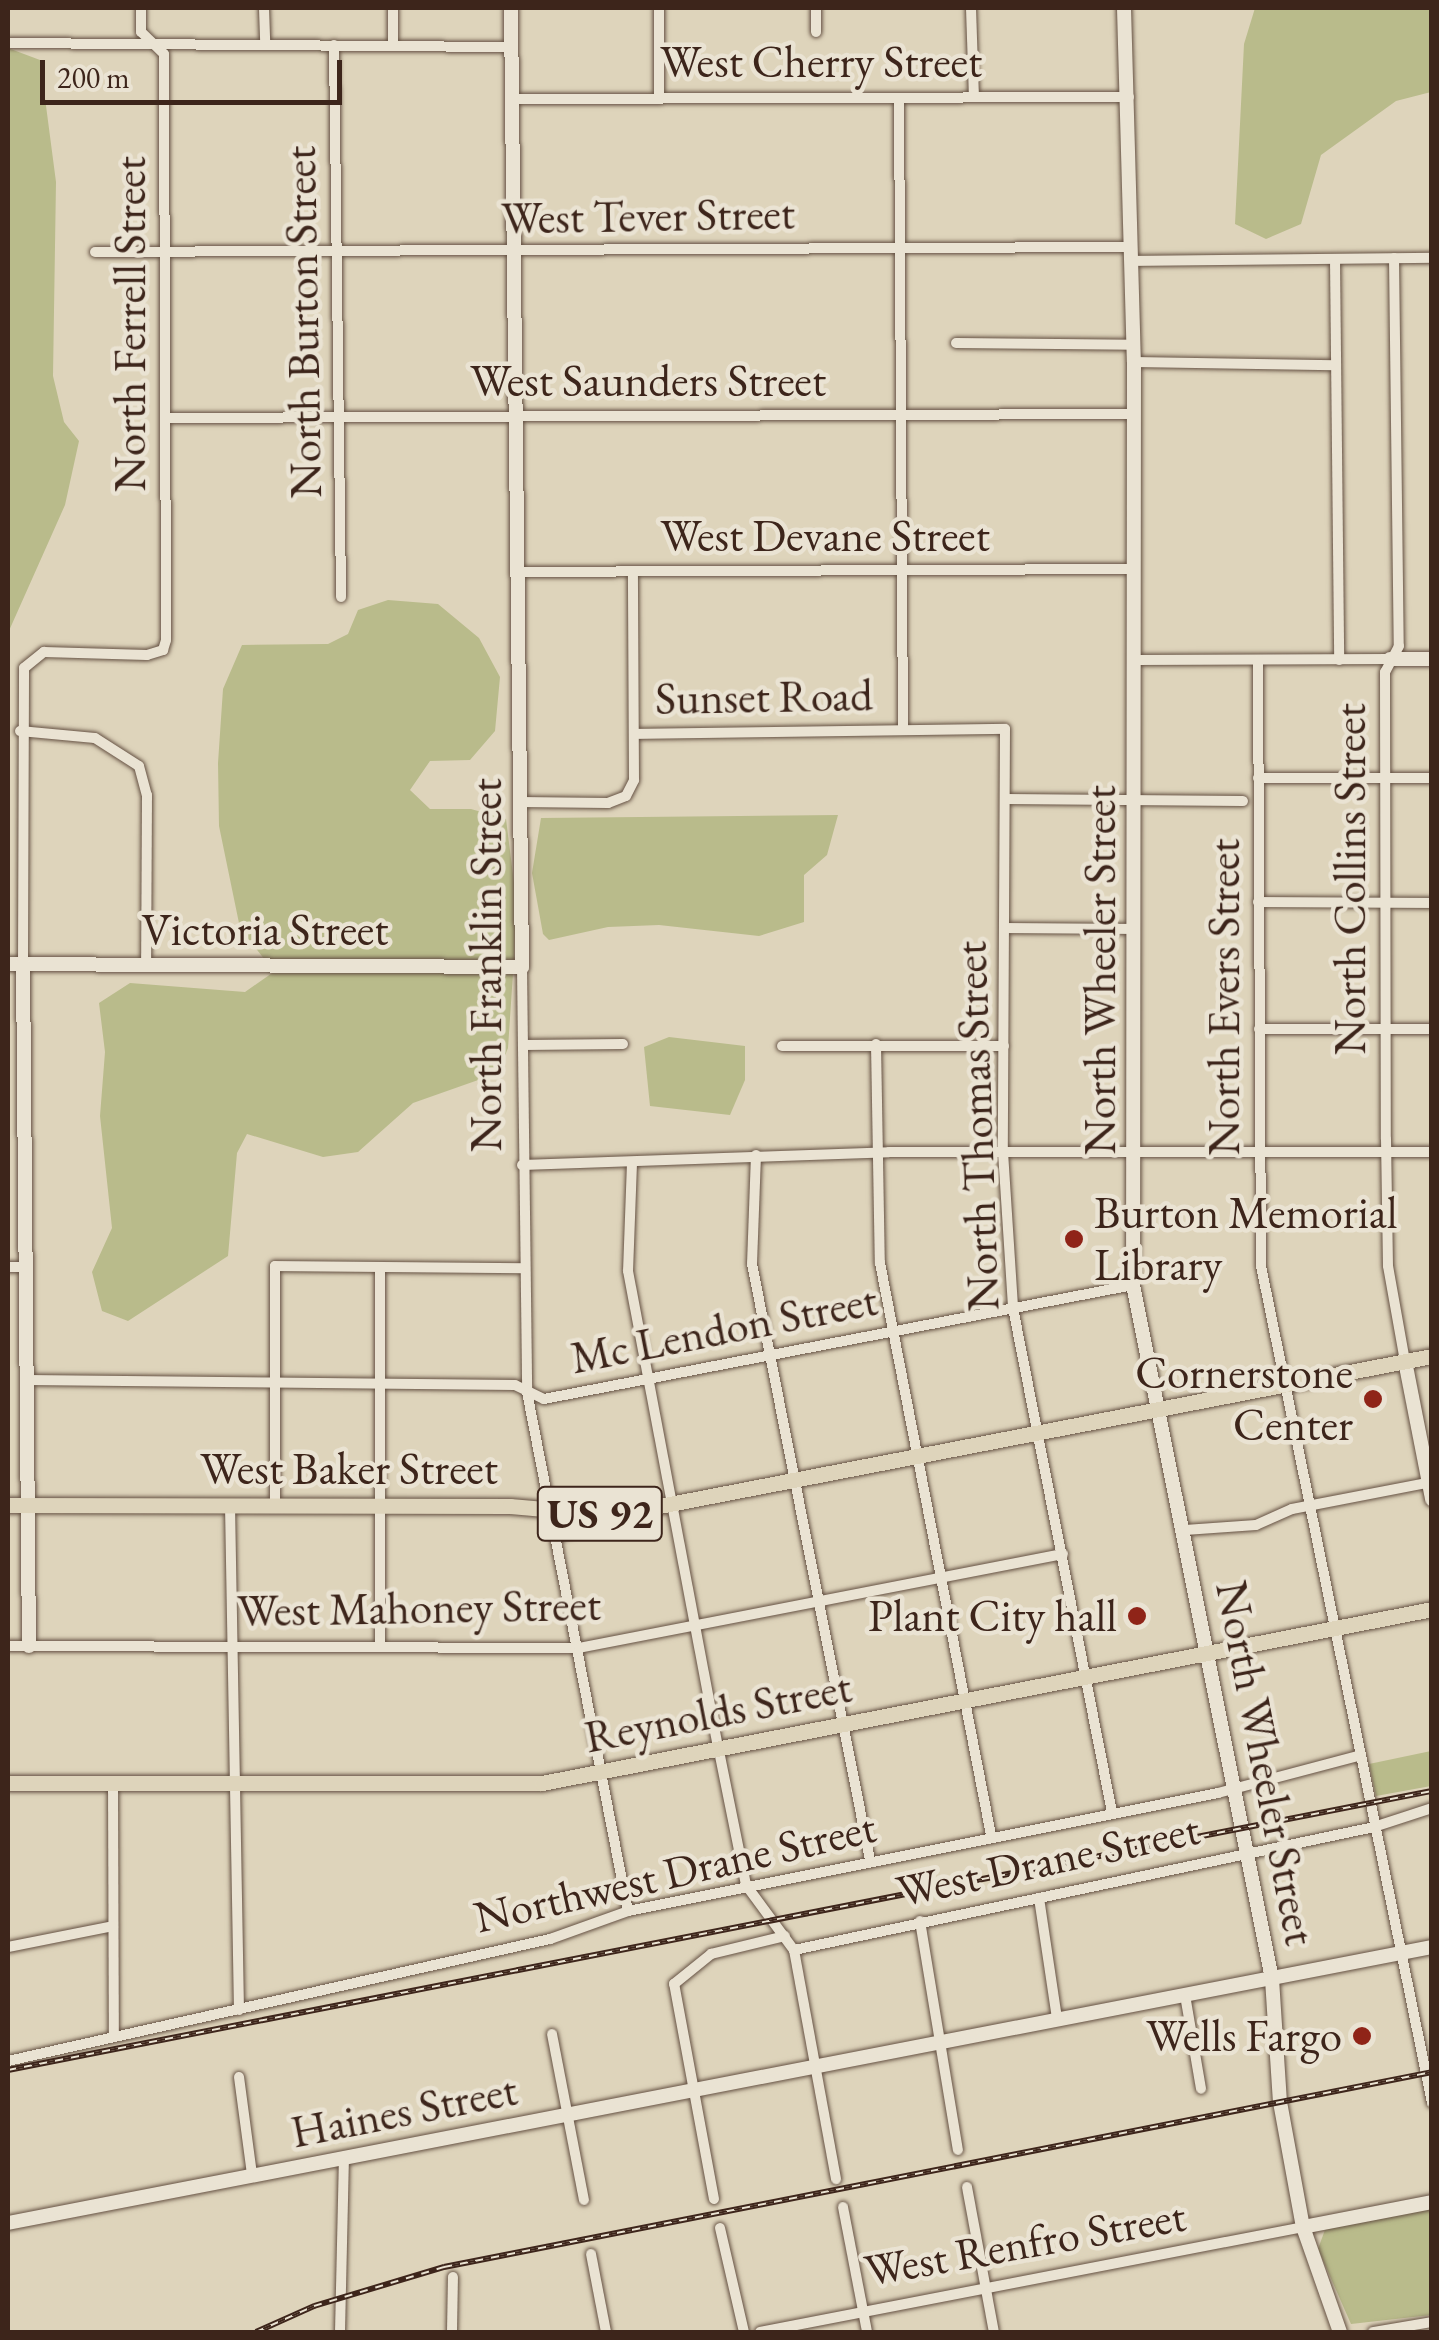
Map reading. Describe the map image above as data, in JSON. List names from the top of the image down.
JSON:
{
  "streets": {
    "main road": ["West Baker Street", "US 92", "Reynolds Street"],
    "street": [
      "West Cherry Street",
      "West Tever Street",
      "North Burton Street",
      "North Ferrell Street",
      "West Saunders Street",
      "West Devane Street",
      "Sunset Road",
      "North Collins Street",
      "Victoria Street",
      "North Franklin Street",
      "North Wheeler Street",
      "North Evers Street",
      "North Thomas Street",
      "Mc Lendon Street",
      "West Mahoney Street",
      "West Drane Street",
      "Northwest Drane Street",
      "Haines Street",
      "West Renfro Street"
    ]
  },
  "crossings": [
    ["West Cherry Street", "North Franklin Street"],
    ["West Cherry Street", "North Wheeler Street"],
    ["West Tever Street", "North Burton Street"],
    ["West Tever Street", "North Ferrell Street"],
    ["West Tever Street", "North Collins Street"],
    ["West Tever Street", "North Franklin Street"],
    ["West Tever Street", "North Wheeler Street"],
    ["North Burton Street", "West Saunders Street"],
    ["North Ferrell Street", "West Saunders Street"],
    ["West Saunders Street", "North Franklin Street"],
    ["West Saunders Street", "North Wheeler Street"],
    ["West Devane Street", "North Franklin Street"],
    ["West Devane Street", "North Wheeler Street"],
    ["Sunset Road", "North Franklin Street"],
    ["Sunset Road", "North Thomas Street"],
    ["North Collins Street", "US 92"],
    ["Victoria Street", "North Franklin Street"],
    ["North Franklin Street", "Mc Lendon Street"],
    ["North Franklin Street", "West Baker Street"],
    ["North Franklin Street", "US 92"],
    ["North Franklin Street", "West Mahoney Street"],
    ["North Franklin Street", "Reynolds Street"],
    ["North Franklin Street", "Northwest Drane Street"],
    ["North Wheeler Street", "Mc Lendon Street"],
    ["North Wheeler Street", "West Baker Street"],
    ["North Wheeler Street", "US 92"],
    ["North Wheeler Street", "Reynolds Street"],
    ["North Wheeler Street", "West Drane Street"],
    ["North Wheeler Street", "Northwest Drane Street"],
    ["North Wheeler Street", "Haines Street"],
    ["North Wheeler Street", "West Renfro Street"],
    ["North Evers Street", "US 92"],
    ["North Evers Street", "Reynolds Street"],
    ["North Evers Street", "West Drane Street"],
    ["North Evers Street", "Northwest Drane Street"],
    ["North Evers Street", "Haines Street"],
    ["North Thomas Street", "Mc Lendon Street"],
    ["North Thomas Street", "West Baker Street"],
    ["North Thomas Street", "West Mahoney Street"],
    ["North Thomas Street", "Reynolds Street"],
    ["North Thomas Street", "Northwest Drane Street"],
    ["West Baker Street", "US 92"]
  ],
  "places": [
    "Burton Memorial Library",
    "Cornerstone Center",
    "Plant City hall",
    "Wells Fargo"
  ],
  "scale_bar": "200 m"
}
